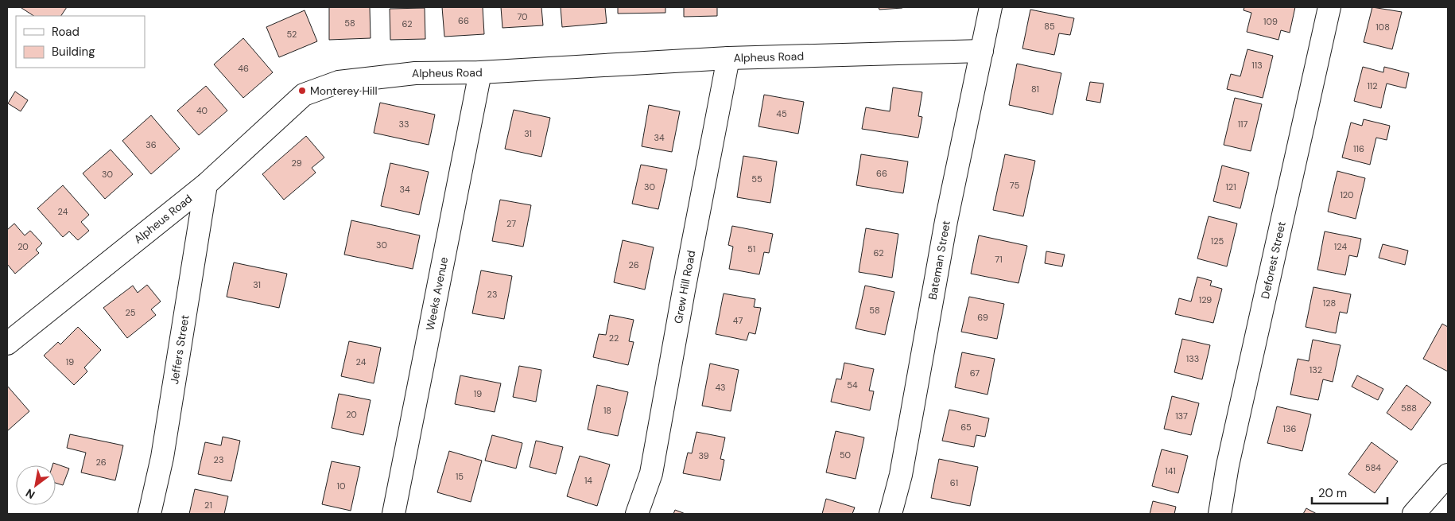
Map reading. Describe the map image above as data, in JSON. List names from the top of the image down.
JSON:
{
  "streets": {
    "street": [
      "Alpheus Road",
      "Bateman Street",
      "Deforest Street",
      "Grew Hill Road",
      "Weeks Avenue",
      "Jeffers Street"
    ]
  },
  "crossings": [
    ["Alpheus Road", "Bateman Street"],
    ["Alpheus Road", "Grew Hill Road"],
    ["Alpheus Road", "Weeks Avenue"],
    ["Alpheus Road", "Jeffers Street"]
  ],
  "places": ["Monterey Hill"],
  "house_numbers": [
    "70",
    "66",
    "109",
    "58",
    "62",
    "85",
    "108",
    "52",
    "113",
    "46",
    "112",
    "81",
    "40",
    "45",
    "33",
    "117",
    "31",
    "34",
    "36",
    "116",
    "29",
    "66",
    "30",
    "55",
    "75",
    "30",
    "121",
    "34",
    "120",
    "24",
    "27",
    "125",
    "30",
    "20",
    "124",
    "51",
    "62",
    "71",
    "26",
    "31",
    "23",
    "129",
    "128",
    "58",
    "25",
    "69",
    "47",
    "22",
    "133",
    "19",
    "24",
    "132",
    "67",
    "54",
    "43",
    "19",
    "588",
    "18",
    "20",
    "137",
    "65",
    "136",
    "50",
    "39",
    "23",
    "26",
    "584",
    "141",
    "15",
    "14",
    "61",
    "10",
    "21"
  ],
  "legend": ["Road", "Building"],
  "scale_bar": "20 m",
  "north": "bottom left"
}
